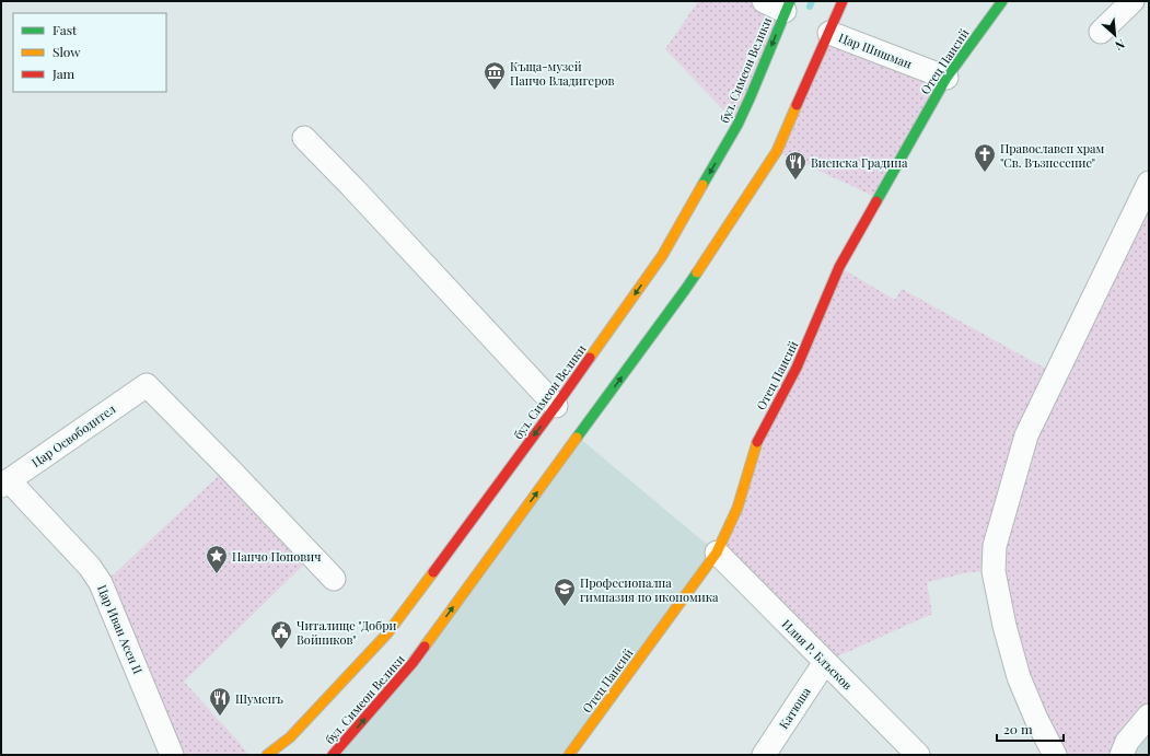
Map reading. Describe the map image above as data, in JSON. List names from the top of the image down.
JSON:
{
  "streets": {
    "main road": ["Отец Паисий", "бул. Симеон Велики"],
    "street": [
      "Цар Шишман",
      "Цар Освободител",
      "Цар Иван Асен II",
      "Илия Р. Блъсков",
      "Катюша"
    ]
  },
  "crossings": [
    ["Цар Шишман", "Отец Паисий"],
    ["Цар Шишман", "бул. Симеон Велики"],
    ["Отец Паисий", "Илия Р. Блъсков"],
    ["Цар Освободител", "Цар Иван Асен II"],
    ["Илия Р. Блъсков", "Катюша"]
  ],
  "places": {
    "museum": ["Къща-музей Панчо Владигеров"],
    "church": ["Православен храм \"Св. Възнесение\""],
    "restaurant": ["Виенска Градина", "Шуменъ"],
    "place": ["Нанчо Попович"],
    "school or university": ["Професионална гимназия по икономика"],
    "public building": ["Читалище \"Добри Войников\""]
  },
  "legend": ["Fast", "Slow", "Jam"],
  "scale_bar": "20 m",
  "north": "bottom right"
}
